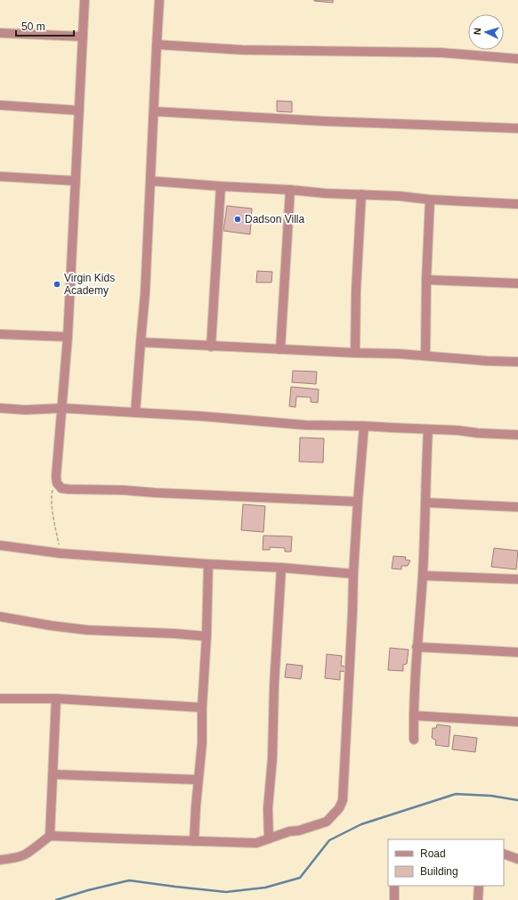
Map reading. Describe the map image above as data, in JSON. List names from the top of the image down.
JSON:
{
  "places": ["Dadson Villa", "Virgin Kids Academy"],
  "legend": ["Road", "Building"],
  "scale_bar": "50 m",
  "north": "left"
}
